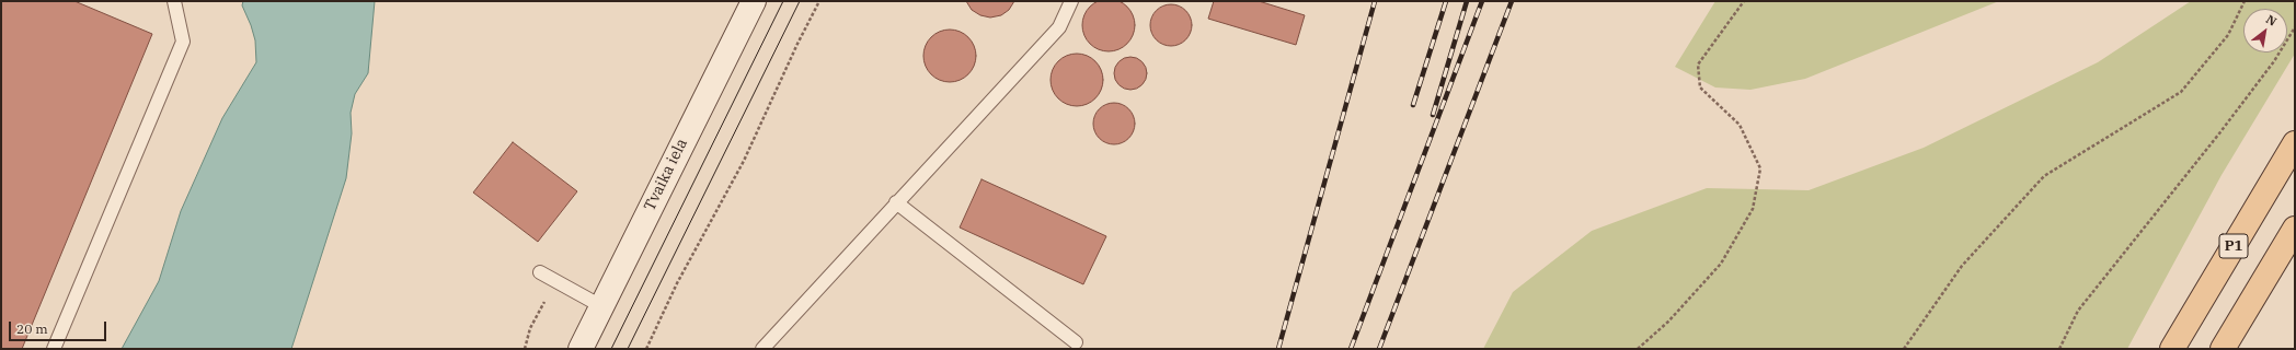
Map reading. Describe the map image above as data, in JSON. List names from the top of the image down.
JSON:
{
  "streets": {
    "main road": ["P1"],
    "street": ["Tvaika iela"]
  },
  "scale_bar": "20 m",
  "north": "top right"
}
